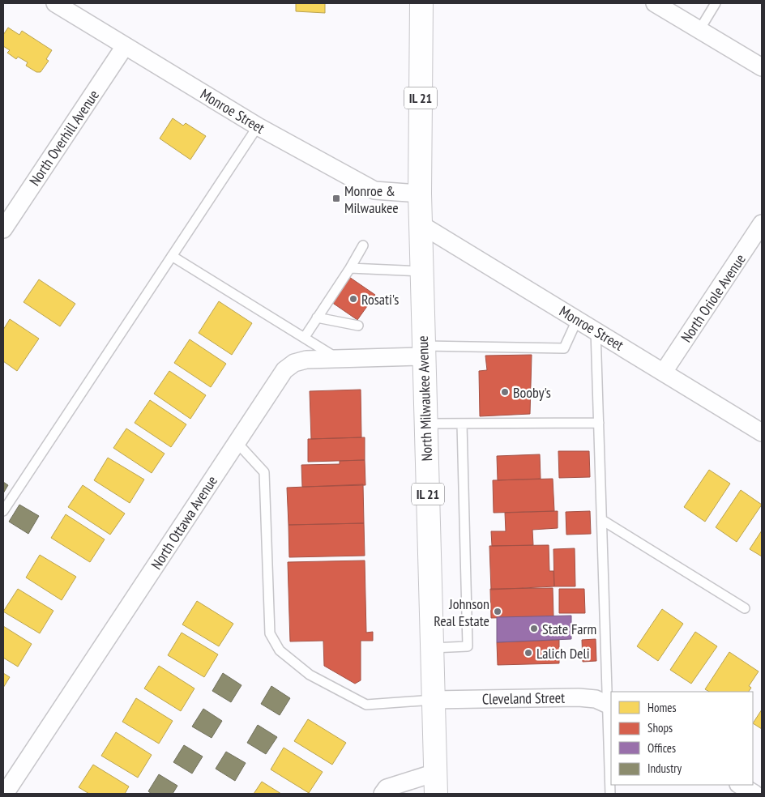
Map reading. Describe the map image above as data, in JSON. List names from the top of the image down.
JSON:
{
  "streets": {
    "main road": ["IL 21", "North Milwaukee Avenue"],
    "street": [
      "Monroe Street",
      "North Overhill Avenue",
      "North Oriole Avenue",
      "North Ottawa Avenue",
      "Cleveland Street"
    ]
  },
  "crossings": [
    ["Monroe Street", "North Overhill Avenue"],
    ["Monroe Street", "North Oriole Avenue"],
    ["Monroe Street", "North Milwaukee Avenue"],
    ["North Milwaukee Avenue", "North Ottawa Avenue"],
    ["North Milwaukee Avenue", "Cleveland Street"]
  ],
  "places": {
    "transit": ["Monroe & Milwaukee"],
    "other": [
      "Rosati's",
      "Booby's",
      "Johnson Real Estate",
      "State Farm",
      "Lalich Deli"
    ]
  },
  "legend": [
    "Homes",
    "Shops",
    "Offices",
    "Industry"
  ]
}
